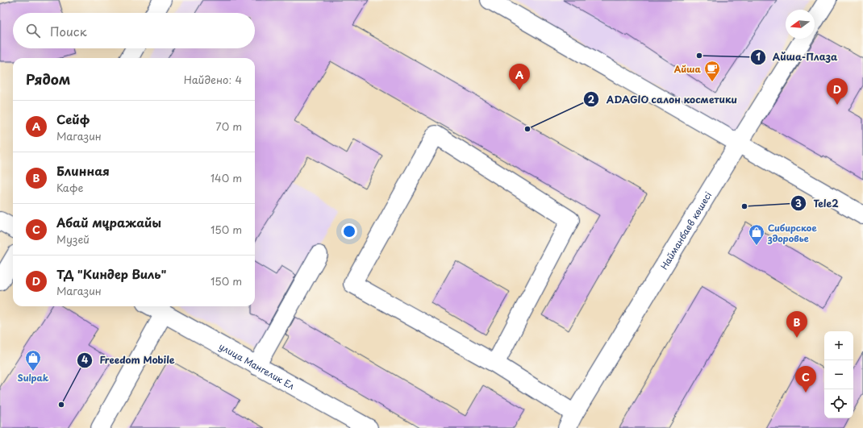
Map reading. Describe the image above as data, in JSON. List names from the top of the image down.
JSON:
{
  "streets": {
    "street": ["Найманбаев көшесі", "улица Мангелик Ел"]
  },
  "places": {
    "other": [
      "Айша-Плаза",
      "ADAGIO салон косметики",
      "Tele2",
      "Freedom Mobile"
    ],
    "cafe": ["Айша"],
    "shop": ["Сибирское здоровье", "Sulpak"]
  },
  "north": "left",
  "page": {
    "search": "Поиск",
    "heading": ["Рядом", "Найдено: 4"],
    "pins": [
      "A",
      "D",
      "B",
      "C"
    ],
    "list": [
      {
        "mark": "A",
        "name": "Сейф",
        "note": "Магазин",
        "value": "70 m"
      },
      {
        "mark": "B",
        "name": "Блинная",
        "note": "Кафе",
        "value": "140 m"
      },
      {
        "mark": "C",
        "name": "Абай мұражайы",
        "note": "Музей",
        "value": "150 m"
      },
      {
        "mark": "D",
        "name": "ТД \"Киндер Виль\"",
        "note": "Магазин",
        "value": "150 m"
      }
    ],
    "map_buttons": ["+", "−"]
  }
}
